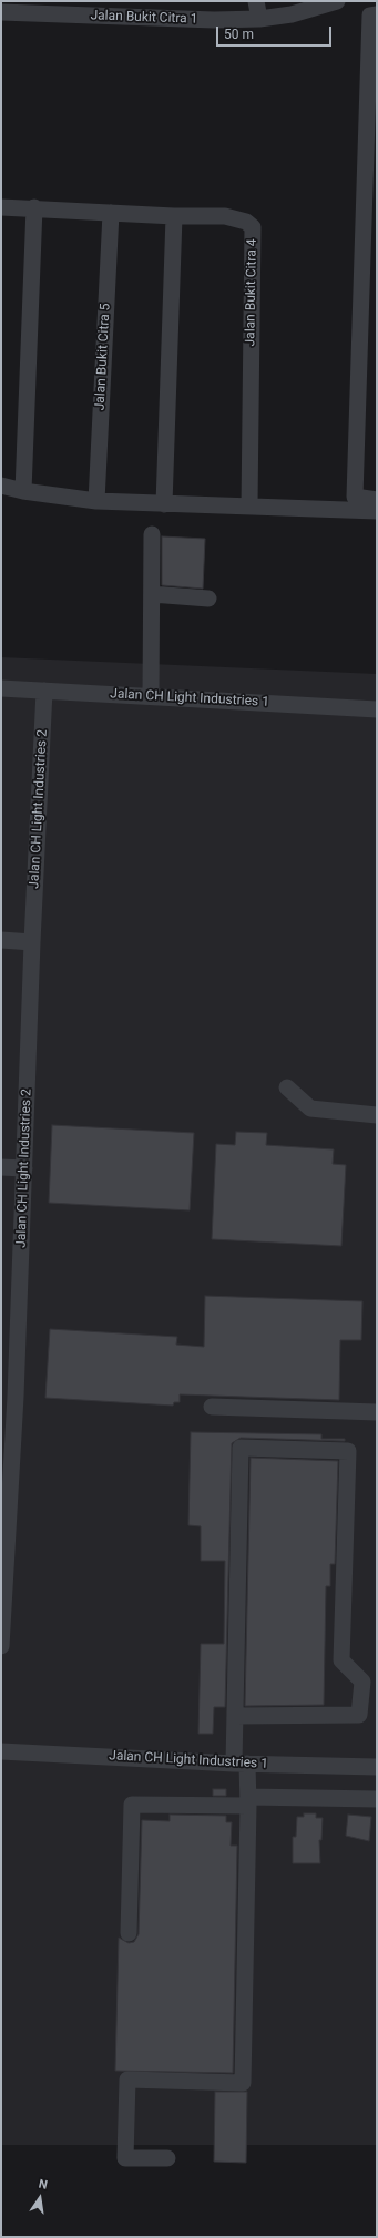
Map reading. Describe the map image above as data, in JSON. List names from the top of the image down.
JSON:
{
  "streets": {
    "street": [
      "Jalan Bukit Citra 1",
      "Jalan Bukit Citra 4",
      "Jalan Bukit Citra 5",
      "Jalan CH Light Industries 1",
      "Jalan CH Light Industries 2"
    ]
  },
  "crossings": [
    ["Jalan Bukit Citra 4", "Jalan Bukit Citra 5"],
    ["Jalan CH Light Industries 1", "Jalan CH Light Industries 2"]
  ],
  "scale_bar": "50 m",
  "north": "top"
}
